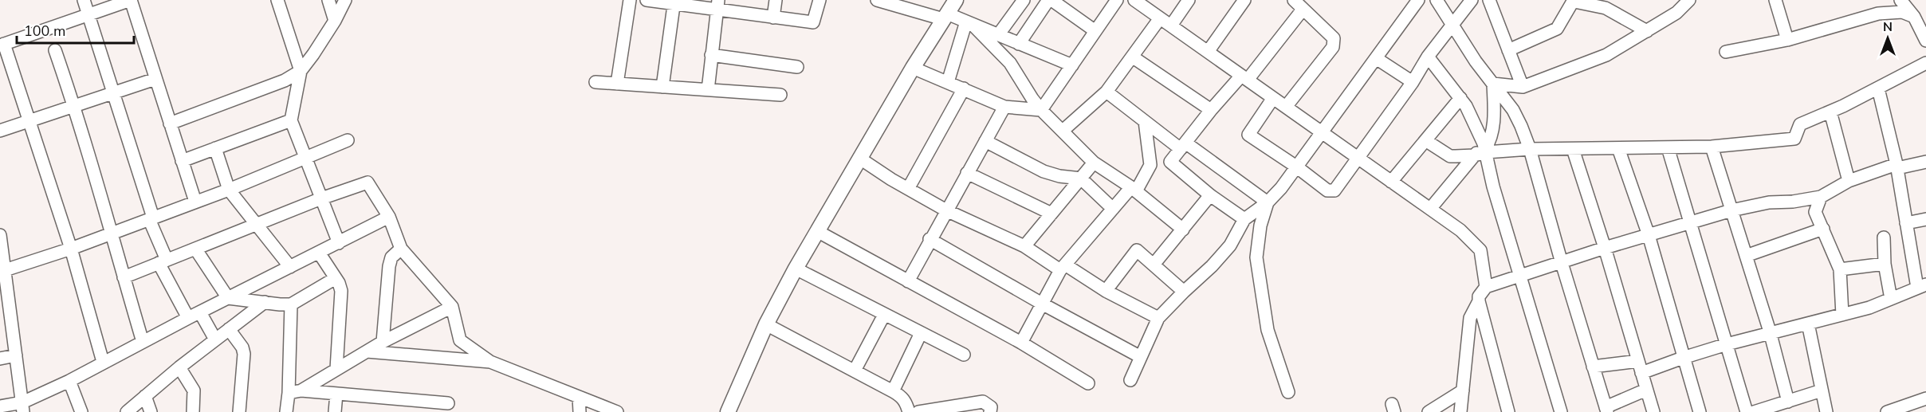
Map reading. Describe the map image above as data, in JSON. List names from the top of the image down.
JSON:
{
  "scale_bar": "100 m",
  "north": "top"
}
